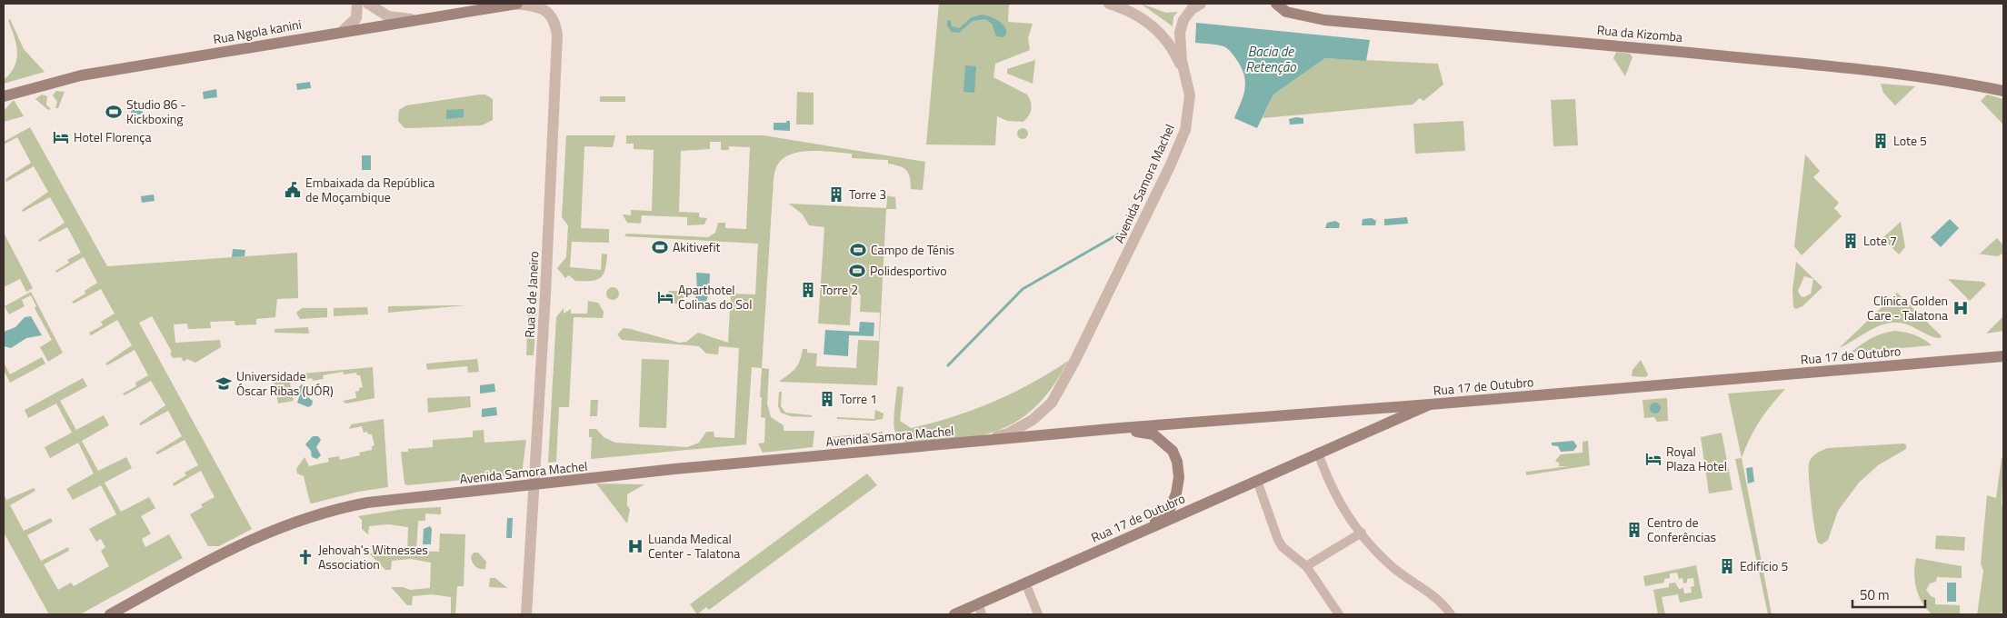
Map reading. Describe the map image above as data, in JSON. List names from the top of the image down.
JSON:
{
  "streets": {
    "main road": [
      "Rua Ngola kanini",
      "Rua da Kizomba",
      "Avenida Samora Machel",
      "Rua 17 de Outubro"
    ],
    "street": ["Rua 8 de Janeiro"]
  },
  "crossings": [
    ["Rua Ngola kanini", "Rua 8 de Janeiro"],
    ["Avenida Samora Machel", "Rua 8 de Janeiro"],
    ["Avenida Samora Machel", "Rua 17 de Outubro"]
  ],
  "water": ["Bacia de Retenção"],
  "places": {
    "sports": [
      "Studio 86 - Kickboxing",
      "Akitivefit",
      "Campo de Ténis",
      "Polidesportivo"
    ],
    "hotel": ["Hotel Florença", "Aparthotel Colinas do Sol", "Royal Plaza Hotel"],
    "building": [
      "Lote 5",
      "Torre 3",
      "Lote 7",
      "Torre 2",
      "Torre 1",
      "Centro de Conferências",
      "Edifício 5"
    ],
    "public building": ["Embaixada da República de Moçambique"],
    "hospital": ["Clínica Golden Care - Talatona", "Luanda Medical Center - Talatona"],
    "school or university": ["Universidade Óscar Ribas (UÓR)"],
    "church": ["Jehovah's Witnesses Association"]
  },
  "scale_bar": "50 m"
}
